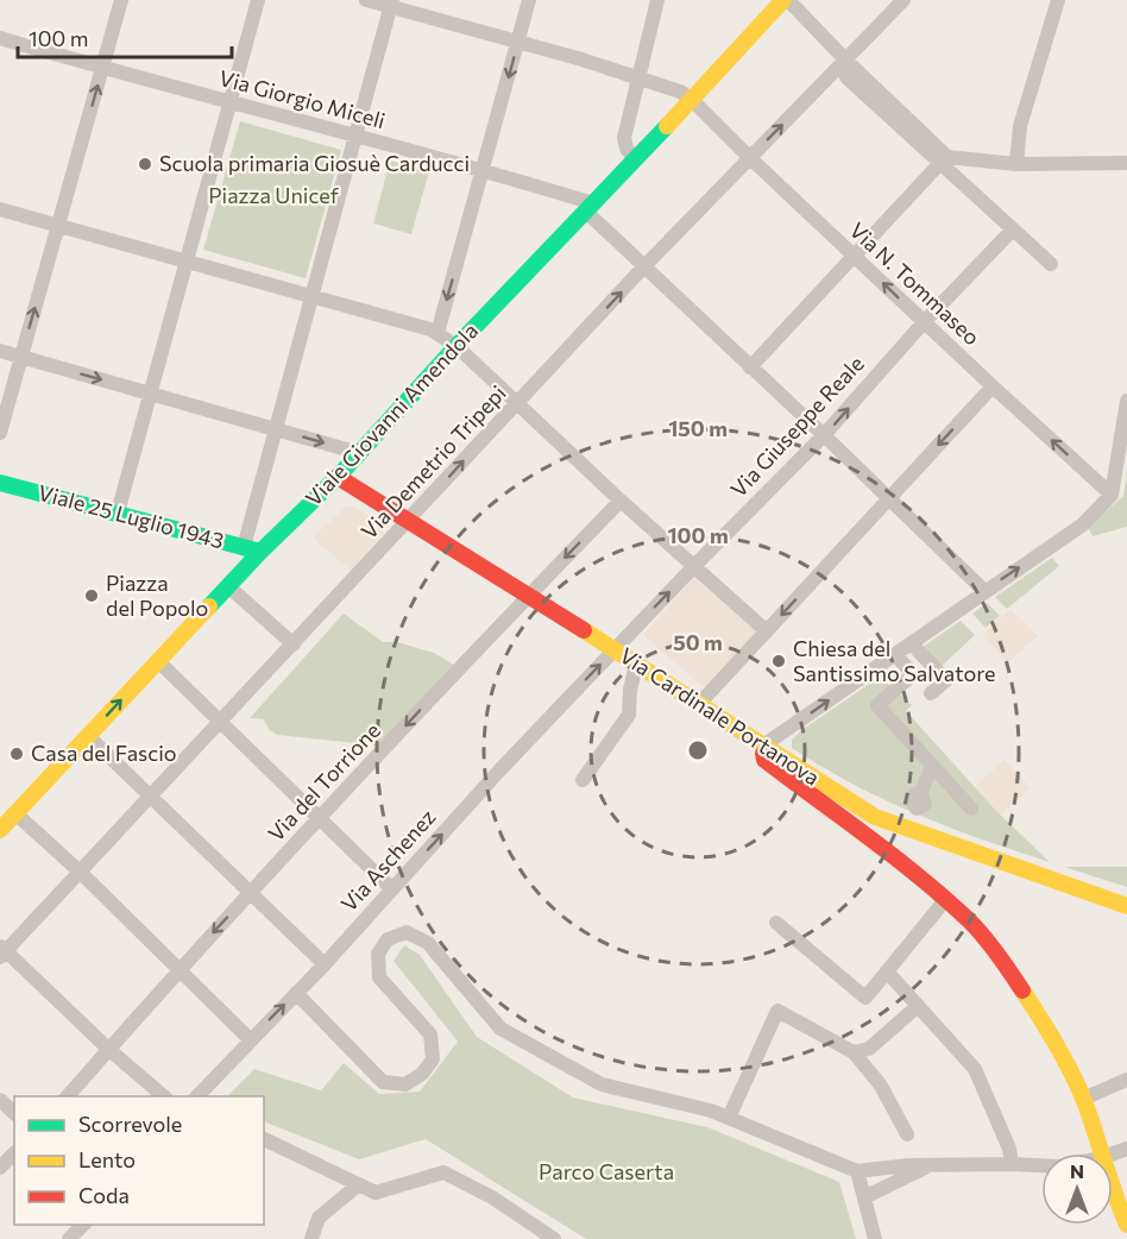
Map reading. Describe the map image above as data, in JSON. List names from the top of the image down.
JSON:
{
  "streets": {
    "street": [
      "Via Giorgio Miceli",
      "Via N. Tommaseo",
      "Viale Giovanni Amendola",
      "Via Giuseppe Reale",
      "Via Demetrio Tripepi",
      "Viale 25 Luglio 1943",
      "Via Cardinale Portanova",
      "Via del Torrione",
      "Via Aschenez"
    ]
  },
  "crossings": [
    ["Via Giorgio Miceli", "Viale Giovanni Amendola"],
    ["Via N. Tommaseo", "Viale Giovanni Amendola"],
    ["Via N. Tommaseo", "Via Giuseppe Reale"],
    ["Via N. Tommaseo", "Via Demetrio Tripepi"],
    ["Viale Giovanni Amendola", "Viale 25 Luglio 1943"],
    ["Viale Giovanni Amendola", "Via Cardinale Portanova"],
    ["Via Giuseppe Reale", "Via Cardinale Portanova"],
    ["Via Giuseppe Reale", "Via Aschenez"],
    ["Via Demetrio Tripepi", "Via Cardinale Portanova"],
    ["Via Cardinale Portanova", "Via del Torrione"],
    ["Via Cardinale Portanova", "Via Aschenez"]
  ],
  "one_way": ["Via Demetrio Tripepi", "Via del Torrione"],
  "parks": ["Piazza Unicef", "Parco Caserta"],
  "places": [
    "Scuola primaria Giosuè Carducci",
    "Piazza del Popolo",
    "Chiesa del Santissimo Salvatore",
    "Casa del Fascio"
  ],
  "legend": ["Scorrevole", "Lento", "Coda"],
  "scale_bar": "100 m",
  "north": "top",
  "rings": ["150 m", "100 m", "50 m"]
}
